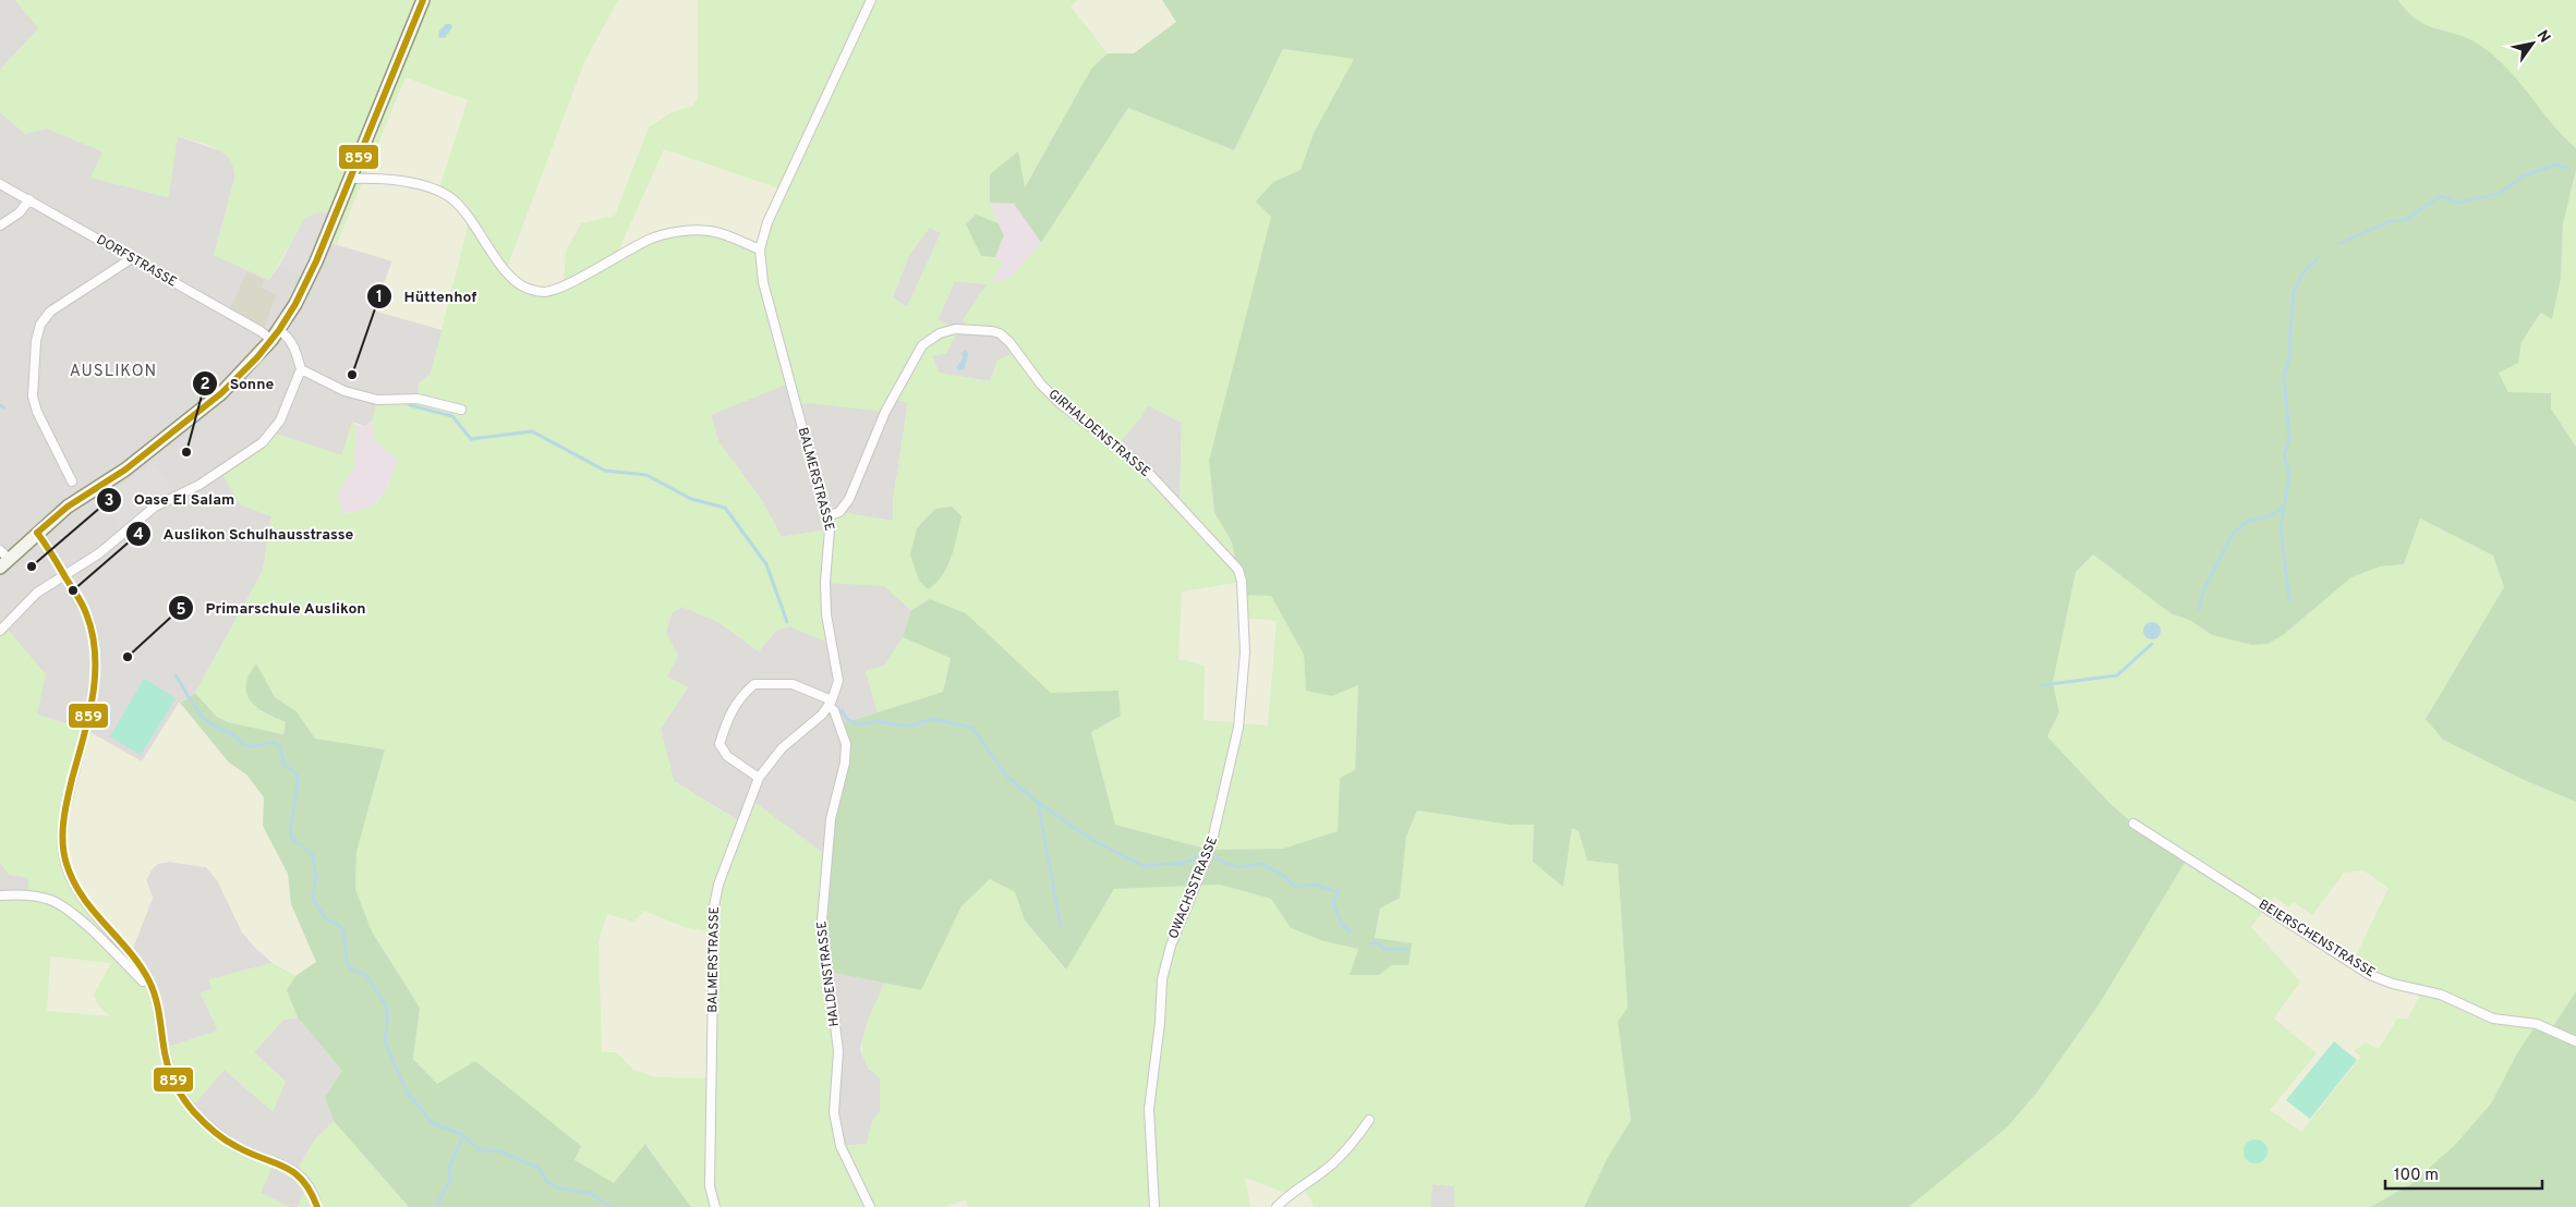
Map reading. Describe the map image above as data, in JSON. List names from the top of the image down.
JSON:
{
  "streets": {
    "street": [
      "DORFSTRASSE",
      "GIRHALDENSTRASSE",
      "BALMERSTRASSE",
      "OWACHSSTRASSE",
      "BEIERSCHENSTRASSE",
      "HALDENSTRASSE"
    ]
  },
  "crossings": [
    ["GIRHALDENSTRASSE", "BALMERSTRASSE"],
    ["GIRHALDENSTRASSE", "OWACHSSTRASSE"],
    ["BALMERSTRASSE", "HALDENSTRASSE"]
  ],
  "districts": ["AUSLIKON"],
  "places": [
    "Hüttenhof",
    "Sonne",
    "Oase El Salam",
    "Auslikon Schulhausstrasse",
    "Primarschule Auslikon"
  ],
  "lines": ["transit line 859"],
  "scale_bar": "100 m",
  "north": "top right"
}
